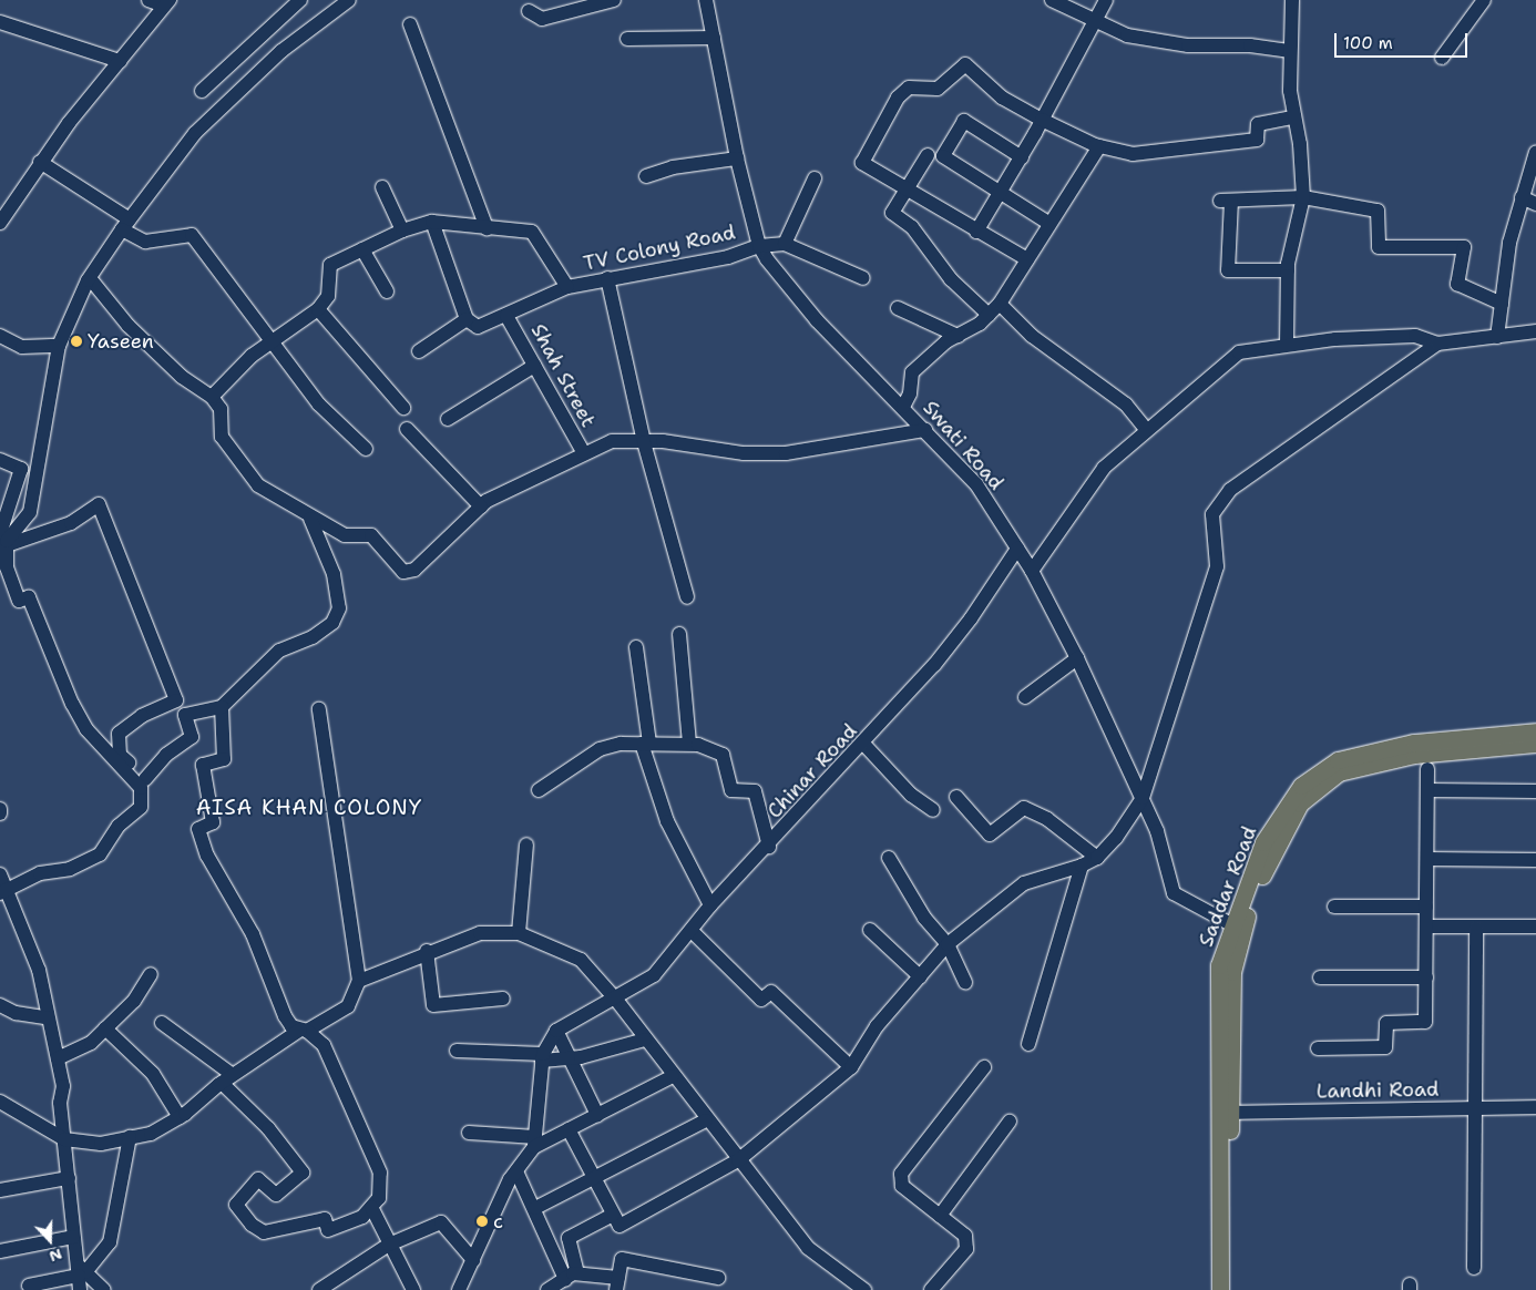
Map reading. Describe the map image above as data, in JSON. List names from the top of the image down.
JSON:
{
  "streets": {
    "main road": ["Saddar Road"],
    "street": [
      "TV Colony Road",
      "Shah Street",
      "Swati Road",
      "Chinar Road",
      "Landhi Road"
    ]
  },
  "crossings": [
    ["TV Colony Road", "Shah Street"],
    ["TV Colony Road", "Swati Road"],
    ["Swati Road", "Chinar Road"],
    ["Swati Road", "Saddar Road"]
  ],
  "districts": ["AISA KHAN COLONY"],
  "places": ["Yaseen", "c"],
  "scale_bar": "100 m",
  "north": "bottom"
}
